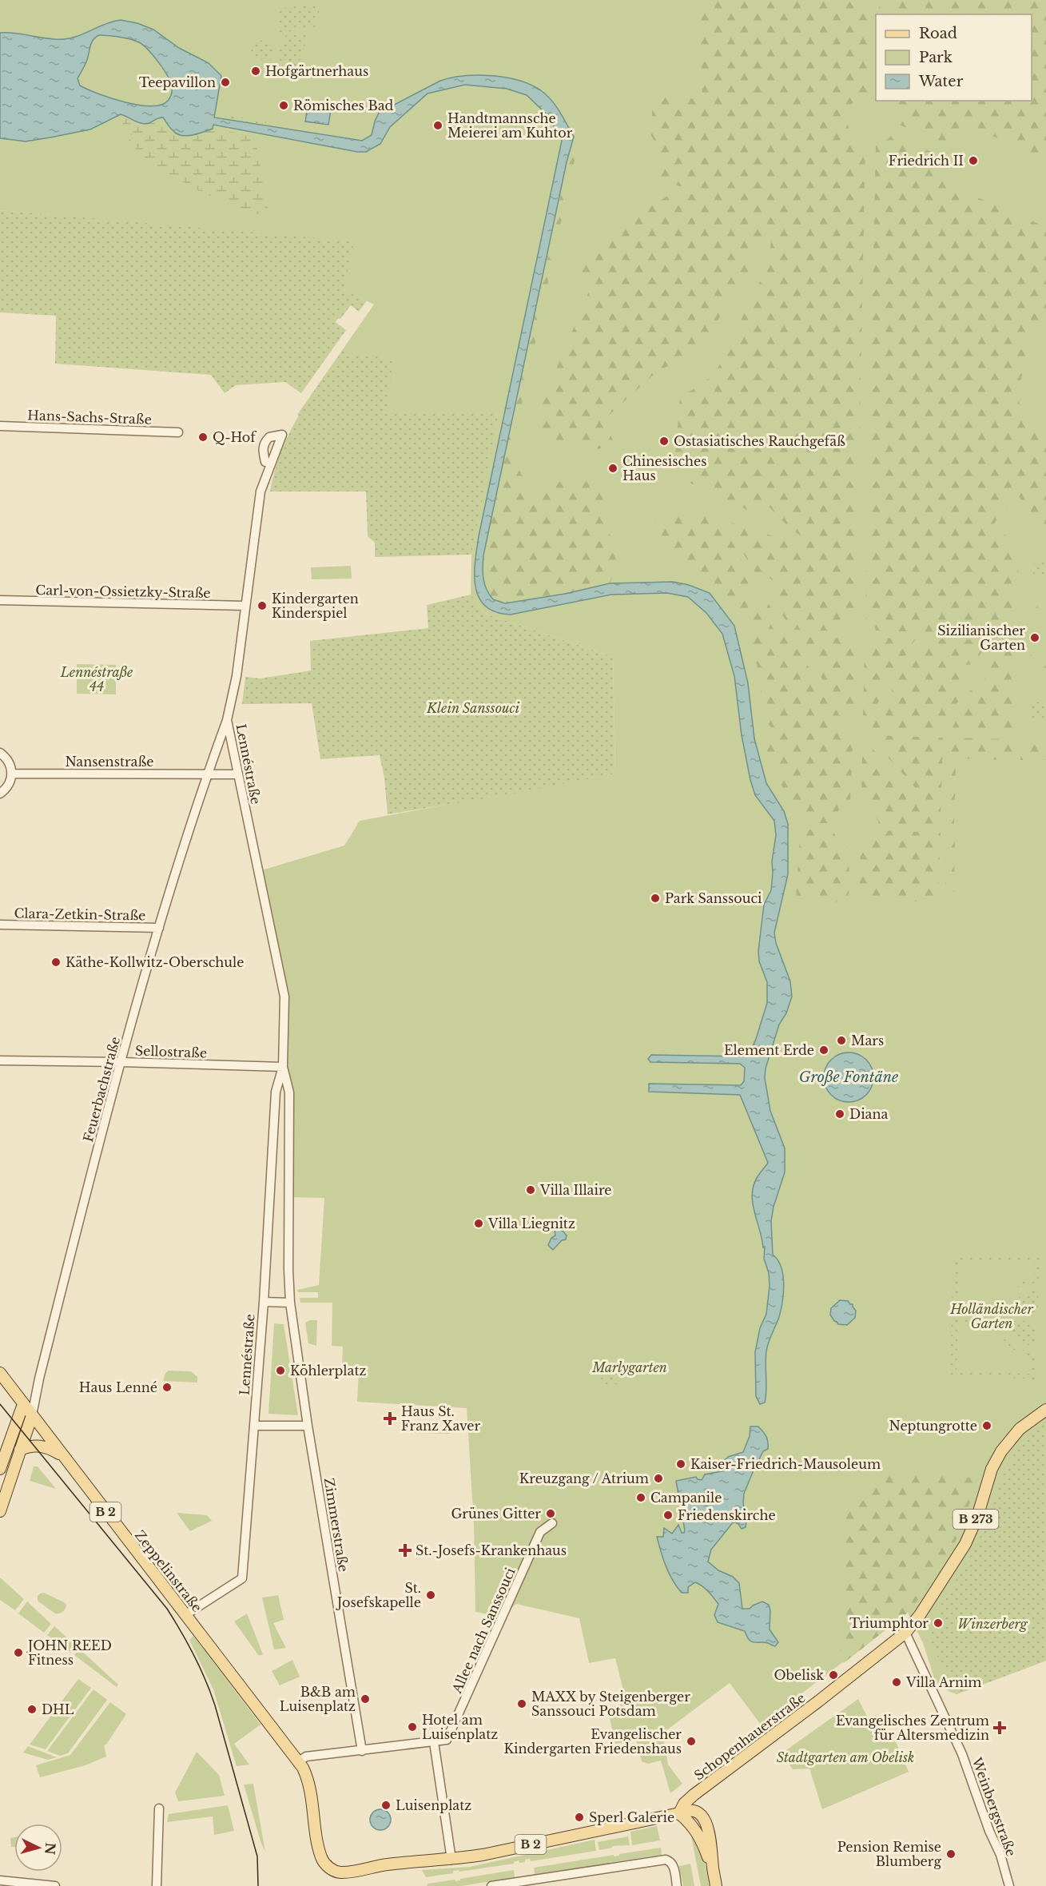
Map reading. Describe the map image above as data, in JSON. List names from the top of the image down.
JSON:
{
  "streets": {
    "main road": [
      "B 2",
      "B 273",
      "Zeppelinstraße",
      "Schopenhauerstraße"
    ],
    "street": [
      "Hans-Sachs-Straße",
      "Carl-von-Ossietzky-Straße",
      "Nansenstraße",
      "Lennéstraße",
      "Clara-Zetkin-Straße",
      "Sellostraße",
      "Feuerbachstraße",
      "Zimmerstraße",
      "Allee nach Sanssouci",
      "Weinbergstraße"
    ]
  },
  "crossings": [
    ["Carl-von-Ossietzky-Straße", "Lennéstraße"],
    ["Nansenstraße", "Feuerbachstraße"],
    ["Lennéstraße", "Sellostraße"],
    ["Lennéstraße", "Feuerbachstraße"],
    ["Lennéstraße", "Zimmerstraße"],
    ["Lennéstraße", "Zeppelinstraße"],
    ["Clara-Zetkin-Straße", "Feuerbachstraße"],
    ["Sellostraße", "Feuerbachstraße"],
    ["Feuerbachstraße", "Zeppelinstraße"],
    ["B 2", "Zeppelinstraße"],
    ["B 2", "Schopenhauerstraße"],
    ["Schopenhauerstraße", "Weinbergstraße"]
  ],
  "water": ["Große Fontäne"],
  "parks": [
    "Lennéstraße 44",
    "Klein Sanssouci",
    "Holländischer Garten",
    "Marlygarten",
    "Winzerberg",
    "Stadtgarten am Obelisk"
  ],
  "places": {
    "other": [
      "Hofgärtnerhaus",
      "Teepavillon",
      "Römisches Bad",
      "Handtmannsche Meierei am Kuhtor",
      "Friedrich II",
      "Q-Hof",
      "Ostasiatisches Rauchgefäß",
      "Chinesisches Haus",
      "Kindergarten Kinderspiel",
      "Sizilianischer Garten",
      "Park Sanssouci",
      "Käthe-Kollwitz-Oberschule",
      "Mars",
      "Element Erde",
      "Diana",
      "Villa Illaire",
      "Villa Liegnitz",
      "Köhlerplatz",
      "Haus Lenné",
      "Neptungrotte",
      "Kaiser-Friedrich-Mausoleum",
      "Kreuzgang / Atrium",
      "Campanile",
      "Grünes Gitter",
      "Friedenskirche",
      "St. Josefskapelle",
      "Triumphtor",
      "JOHN REED Fitness",
      "Obelisk",
      "Villa Arnim",
      "B&B am Luisenplatz",
      "MAXX by Steigenberger Sanssouci Potsdam",
      "DHL",
      "Hotel am Luisenplatz",
      "Evangelischer Kindergarten Friedenshaus",
      "Luisenplatz",
      "Sperl Galerie",
      "Pension Remise Blumberg"
    ],
    "health": ["Haus St. Franz Xaver", "St.-Josefs-Krankenhaus", "Evangelisches Zentrum für Altersmedizin"]
  },
  "legend": ["Road", "Park", "Water"],
  "north": "right"
}
